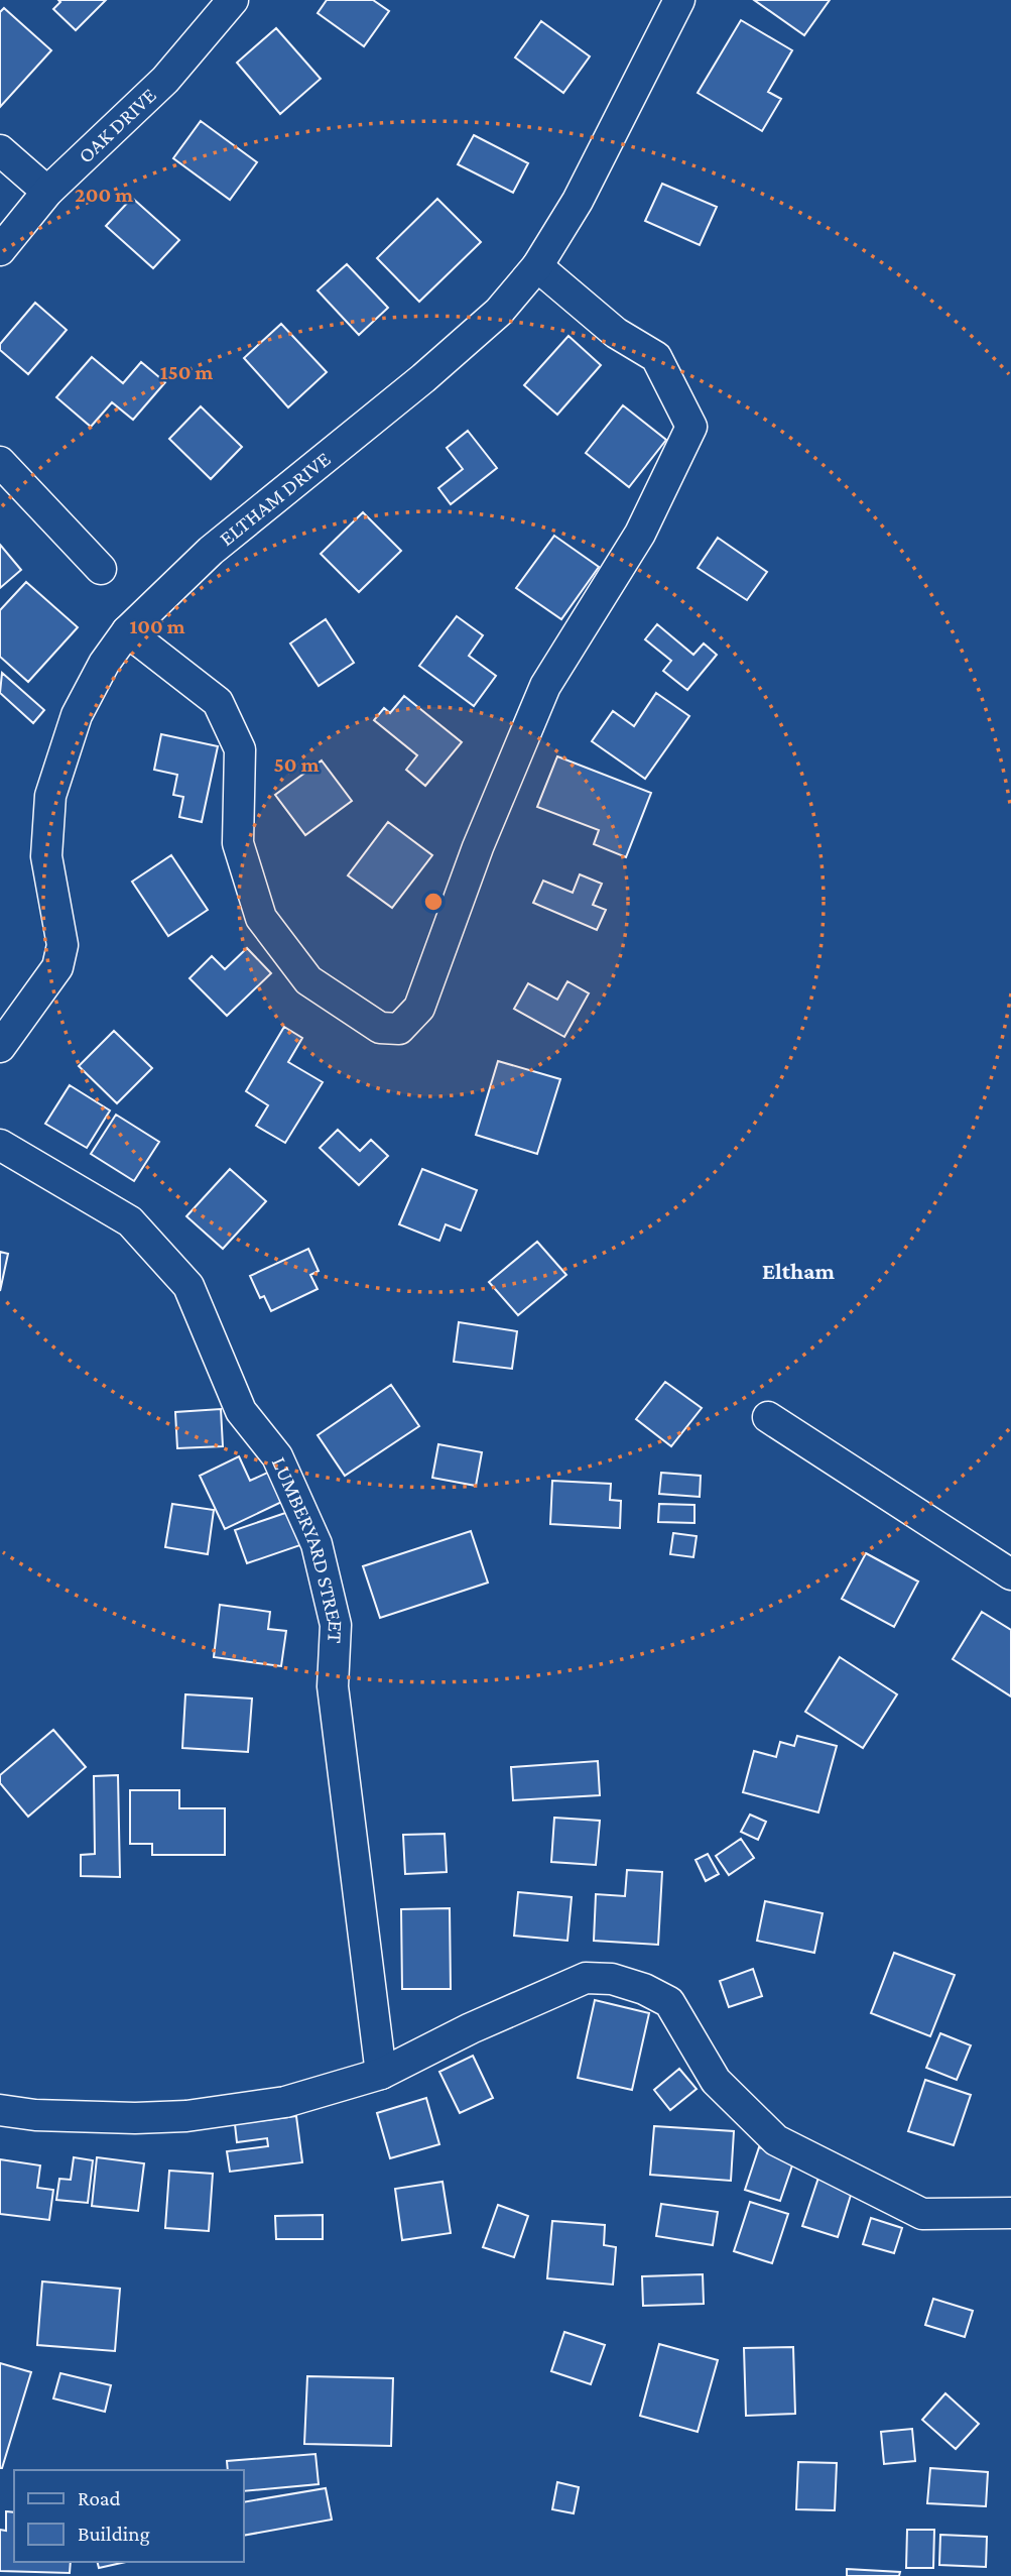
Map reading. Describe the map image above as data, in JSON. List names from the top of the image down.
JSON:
{
  "streets": {
    "street": ["OAK DRIVE", "ELTHAM DRIVE", "LUMBERYARD STREET"]
  },
  "districts": ["Eltham"],
  "legend": ["Road", "Building"],
  "rings": [
    "200 m",
    "150 m",
    "100 m",
    "50 m"
  ]
}
